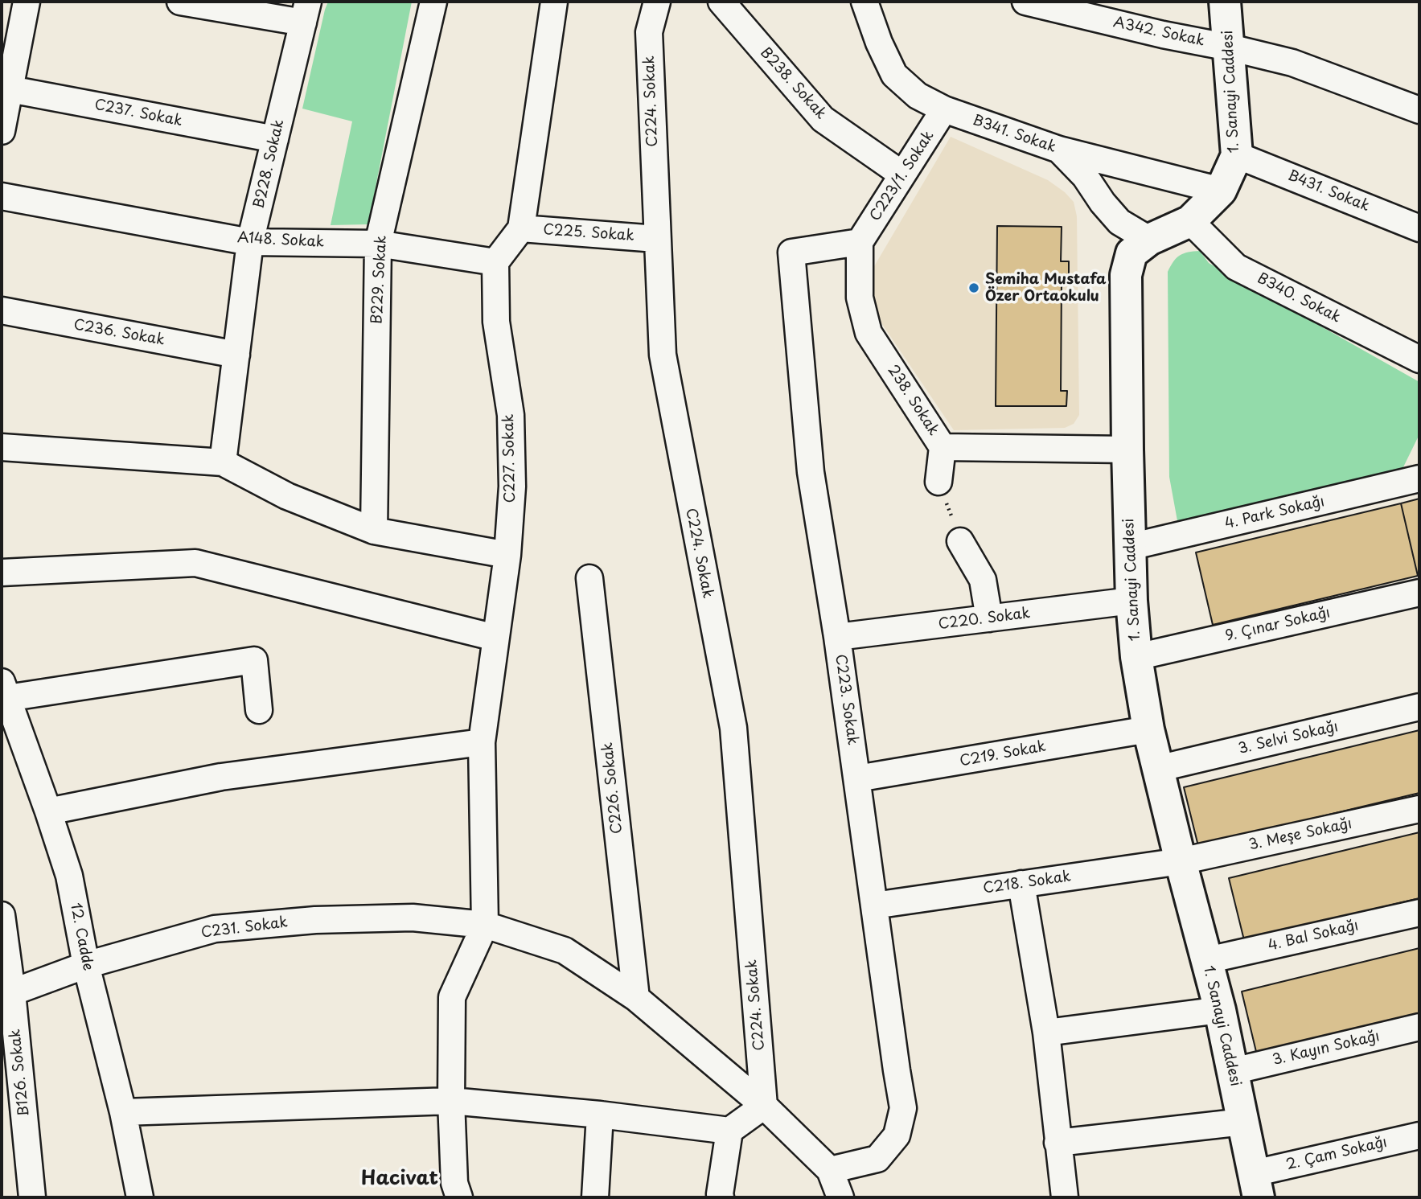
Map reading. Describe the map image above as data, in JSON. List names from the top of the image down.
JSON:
{
  "streets": {
    "street": [
      "A342. Sokak",
      "B238. Sokak",
      "1. Sanayi Caddesi",
      "C224. Sokak",
      "C237. Sokak",
      "B341. Sokak",
      "B228. Sokak",
      "C223/1. Sokak",
      "B431. Sokak",
      "C225. Sokak",
      "A148. Sokak",
      "B229. Sokak",
      "B340. Sokak",
      "C236. Sokak",
      "238. Sokak",
      "C227. Sokak",
      "4. Park Sokağı",
      "C220. Sokak",
      "9. Çınar Sokağı",
      "C223. Sokak",
      "3. Selvi Sokağı",
      "C219. Sokak",
      "C226. Sokak",
      "3. Meşe Sokağı",
      "C218. Sokak",
      "C231. Sokak",
      "4. Bal Sokağı",
      "12. Cadde",
      "3. Kayın Sokağı",
      "B126. Sokak",
      "2. Çam Sokağı"
    ]
  },
  "crossings": [
    ["A342. Sokak", "1. Sanayi Caddesi"],
    ["B238. Sokak", "C223/1. Sokak"],
    ["1. Sanayi Caddesi", "B341. Sokak"],
    ["1. Sanayi Caddesi", "B431. Sokak"],
    ["1. Sanayi Caddesi", "B340. Sokak"],
    ["1. Sanayi Caddesi", "238. Sokak"],
    ["1. Sanayi Caddesi", "4. Park Sokağı"],
    ["1. Sanayi Caddesi", "C220. Sokak"],
    ["1. Sanayi Caddesi", "9. Çınar Sokağı"],
    ["1. Sanayi Caddesi", "3. Selvi Sokağı"],
    ["1. Sanayi Caddesi", "C219. Sokak"],
    ["1. Sanayi Caddesi", "3. Meşe Sokağı"],
    ["1. Sanayi Caddesi", "C218. Sokak"],
    ["1. Sanayi Caddesi", "4. Bal Sokağı"],
    ["1. Sanayi Caddesi", "3. Kayın Sokağı"],
    ["1. Sanayi Caddesi", "2. Çam Sokağı"],
    ["C224. Sokak", "C225. Sokak"],
    ["C224. Sokak", "C231. Sokak"],
    ["C237. Sokak", "B228. Sokak"],
    ["B341. Sokak", "C223/1. Sokak"],
    ["B228. Sokak", "A148. Sokak"],
    ["B228. Sokak", "C236. Sokak"],
    ["C223/1. Sokak", "238. Sokak"],
    ["C223/1. Sokak", "C223. Sokak"],
    ["A148. Sokak", "B229. Sokak"],
    ["A148. Sokak", "C227. Sokak"],
    ["238. Sokak", "C223. Sokak"],
    ["C227. Sokak", "C231. Sokak"],
    ["C220. Sokak", "C223. Sokak"],
    ["C223. Sokak", "C219. Sokak"],
    ["C223. Sokak", "C218. Sokak"],
    ["C223. Sokak", "C231. Sokak"],
    ["C226. Sokak", "C231. Sokak"],
    ["3. Meşe Sokağı", "C218. Sokak"],
    ["C231. Sokak", "12. Cadde"],
    ["C231. Sokak", "B126. Sokak"]
  ],
  "districts": ["Hacivat"],
  "places": ["Semiha Mustafa Özer Ortaokulu"]
}
